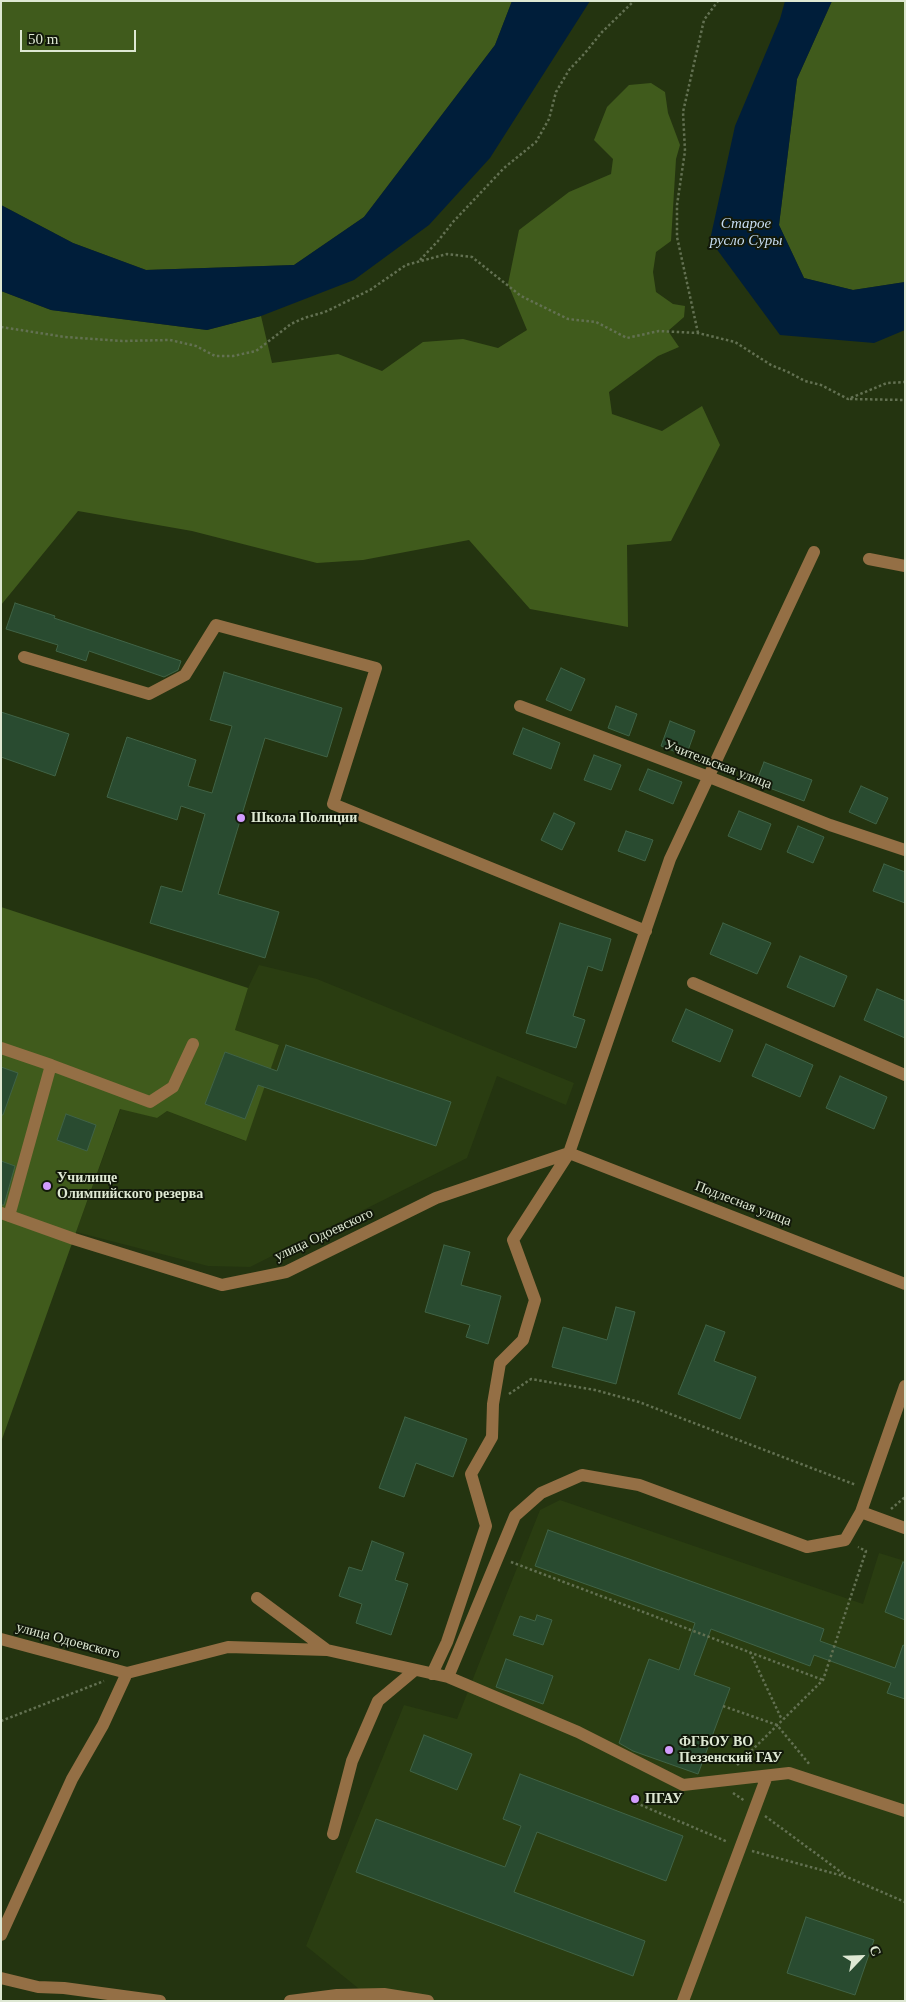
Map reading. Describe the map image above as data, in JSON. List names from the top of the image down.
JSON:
{
  "streets": {
    "street": ["Учительская улица", "Подлесная улица", "улица Одоевского"]
  },
  "crossings": [
    ["Подлесная улица", "улица Одоевского"]
  ],
  "water": ["Старое русло Суры"],
  "places": [
    "Школа Полиции",
    "Училище Олимпийского резерва",
    "ФГБОУ ВО Пеззенский ГАУ",
    "ПГАУ"
  ],
  "scale_bar": "50 m",
  "north": "top right"
}
